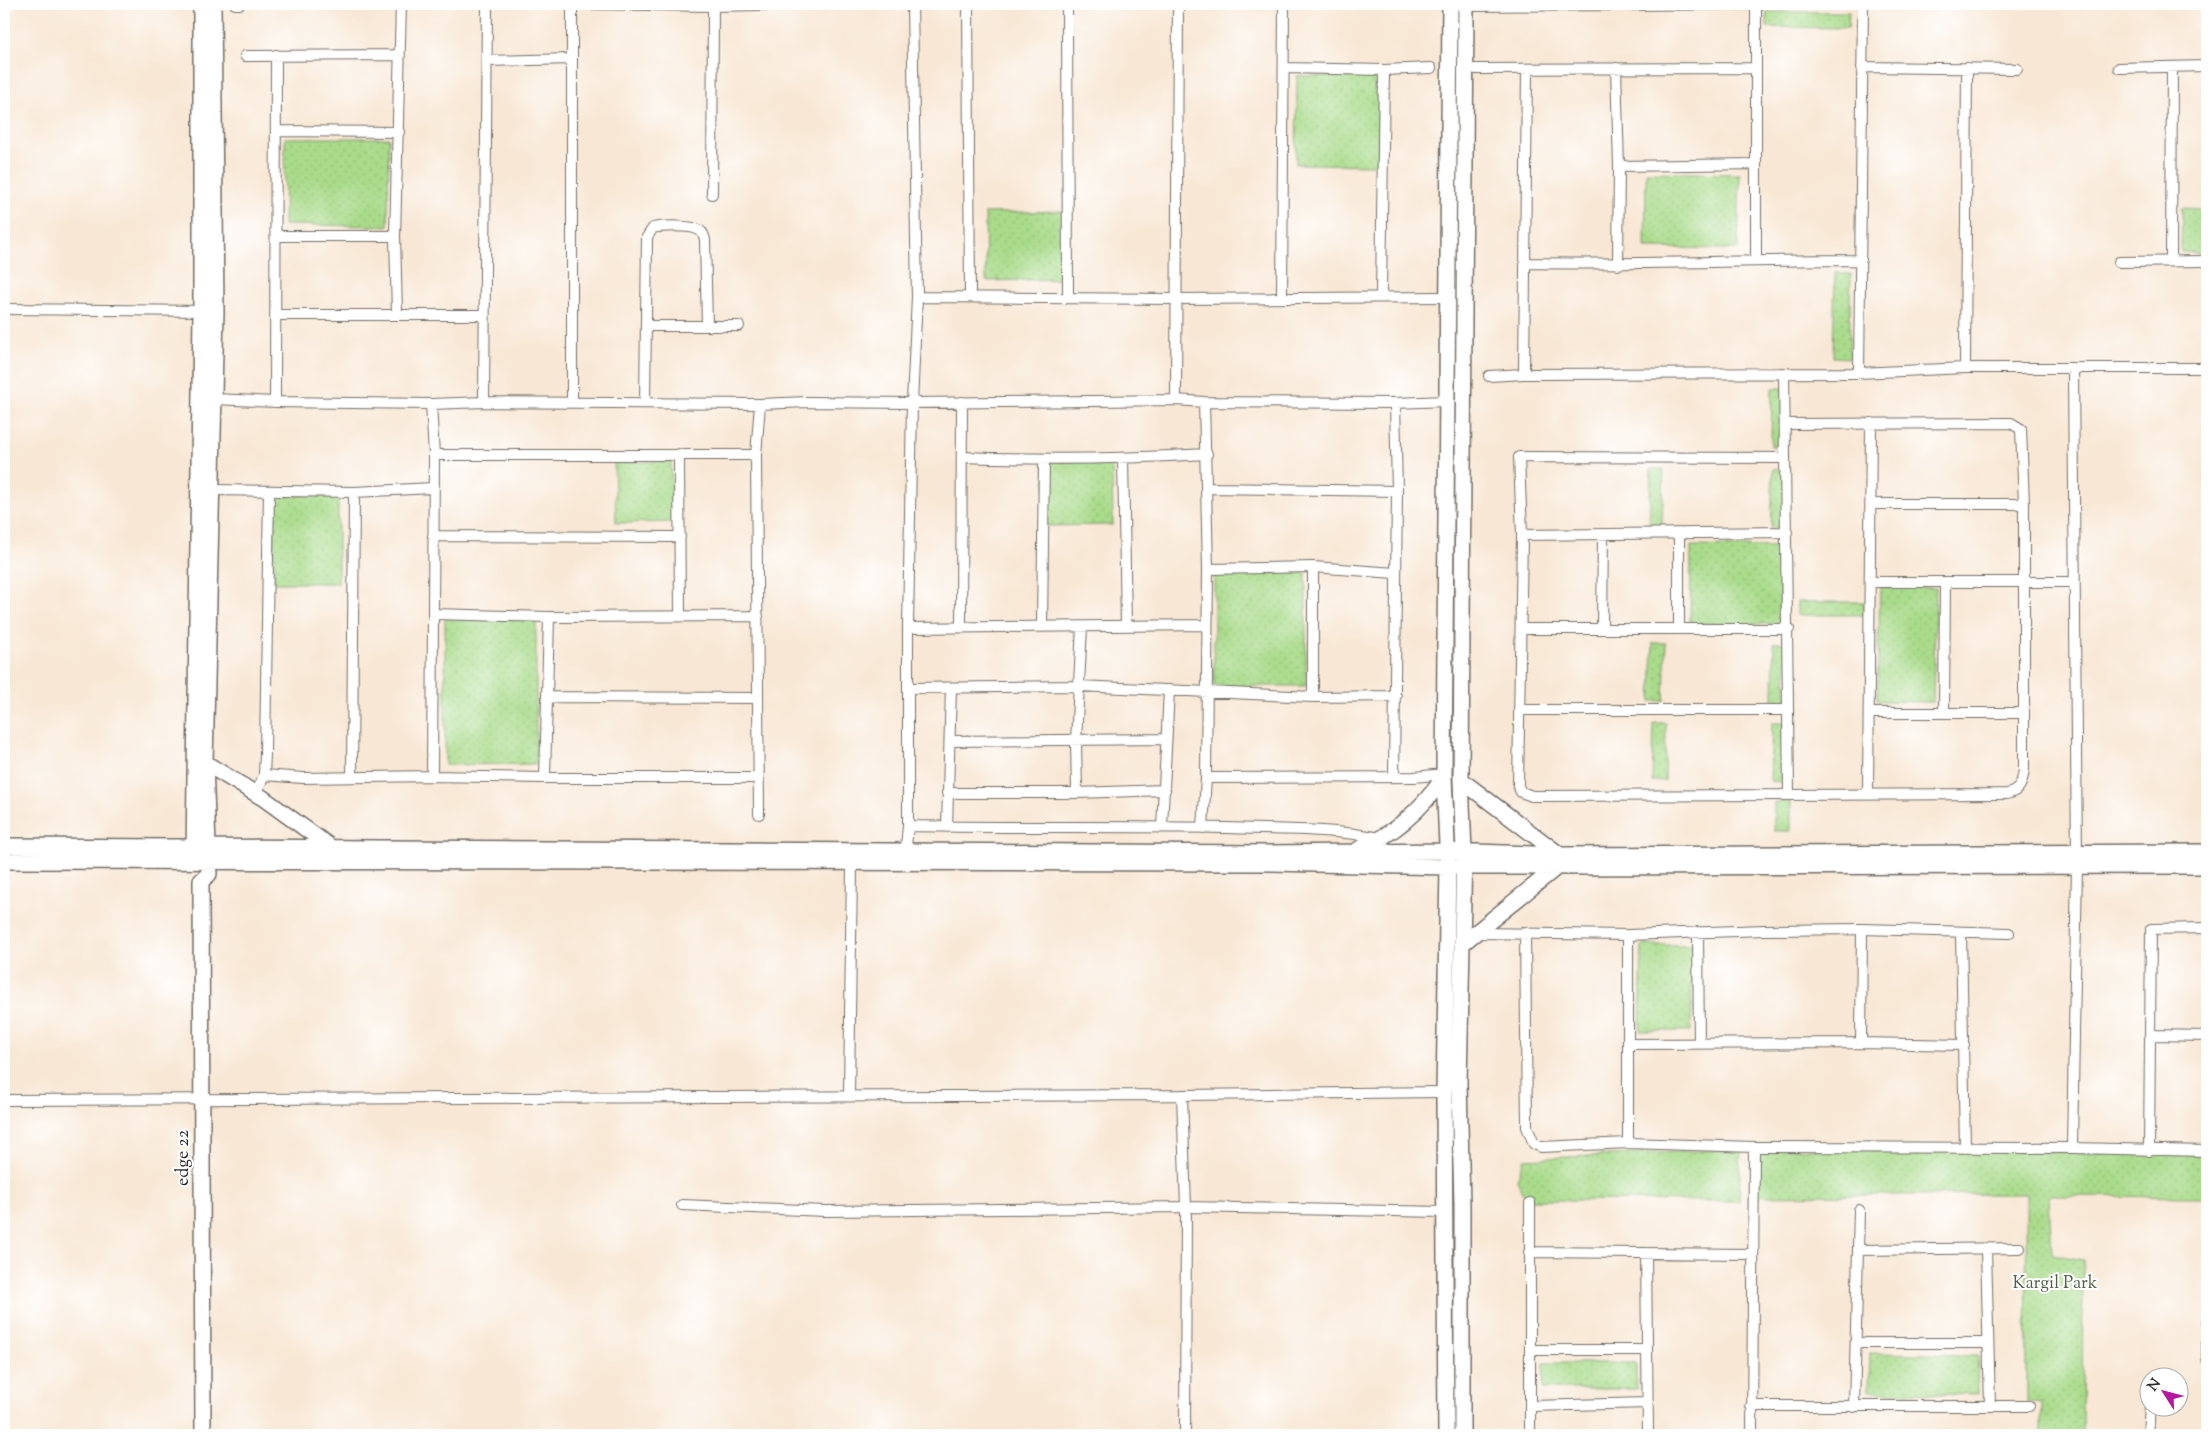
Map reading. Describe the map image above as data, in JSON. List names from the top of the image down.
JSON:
{
  "streets": {
    "main road": ["edge 22"]
  },
  "parks": ["Kargil Park"],
  "north": "top left"
}
